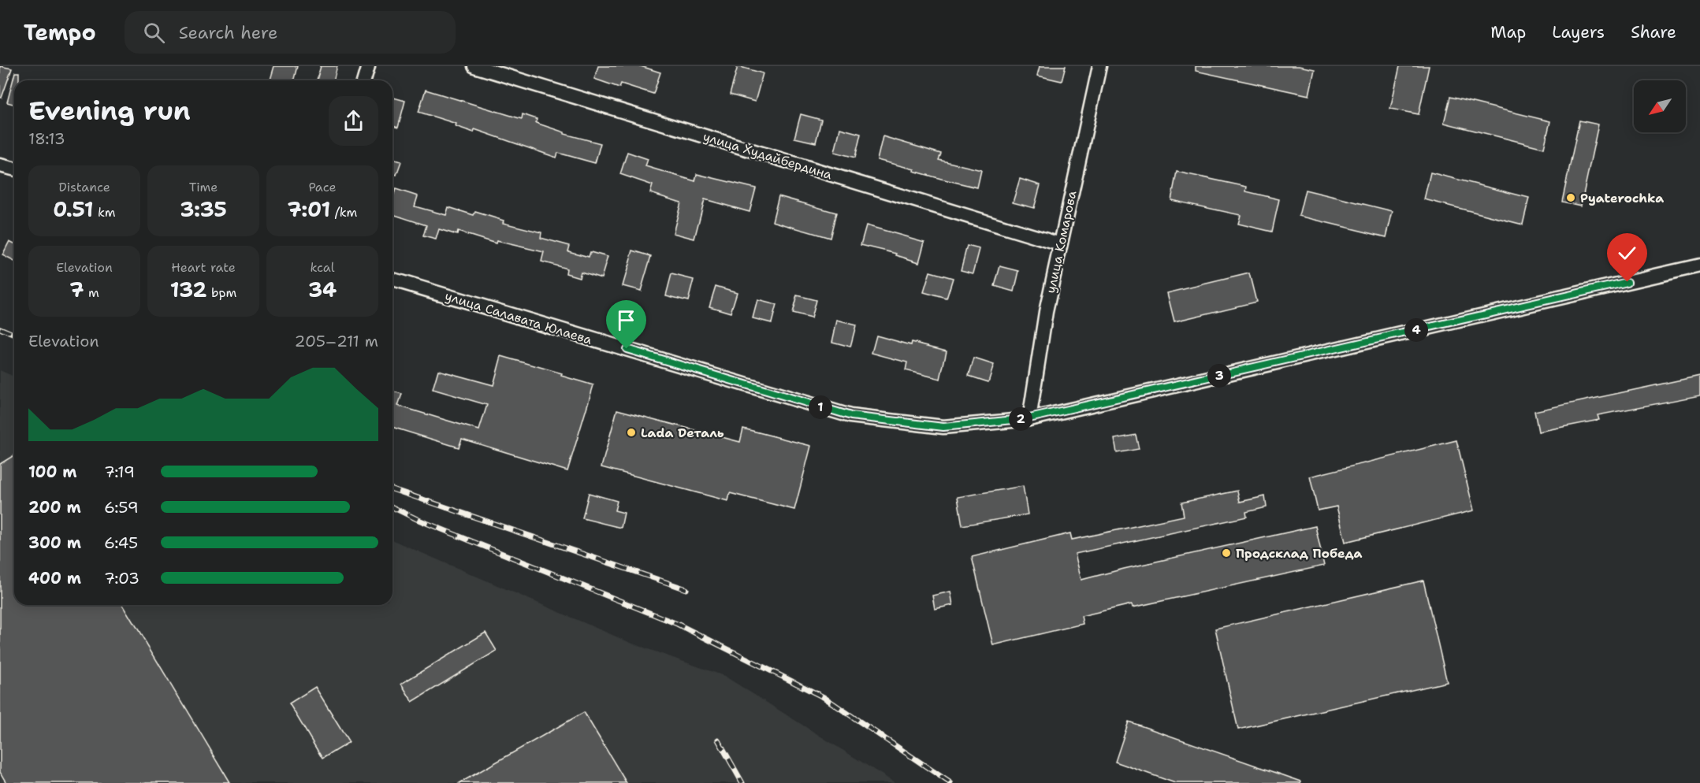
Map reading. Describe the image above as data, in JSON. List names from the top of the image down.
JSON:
{
  "streets": {
    "street": ["улица Худайбердина", "улица Комарова", "улица Салавата Юлаева"]
  },
  "crossings": [
    ["улица Худайбердина", "улица Комарова"],
    ["улица Комарова", "улица Салавата Юлаева"]
  ],
  "places": ["Pyaterochka", "Lada Dеталь", "Продсклад Победа"],
  "north": "bottom left",
  "page": {
    "header": "Tempo",
    "search": "Search here",
    "nav": ["Map", "Layers", "Share"],
    "heading": ["Evening run", "18:13"],
    "stats": [
      ["Distance", "0.51 km"],
      ["Time", "3:35"],
      ["Pace", "7:01 /km"],
      ["Elevation", "7 m"],
      ["Heart rate", "132 bpm"],
      ["kcal", "34"]
    ],
    "pins": [
      "4",
      "3",
      "1",
      "2"
    ],
    "chart": ["Elevation", "205–211 m"],
    "list": [
      {
        "name": "100 m",
        "note": "7:19"
      },
      {
        "name": "200 m",
        "note": "6:59"
      },
      {
        "name": "300 m",
        "note": "6:45"
      },
      {
        "name": "400 m",
        "note": "7:03"
      }
    ]
  }
}
